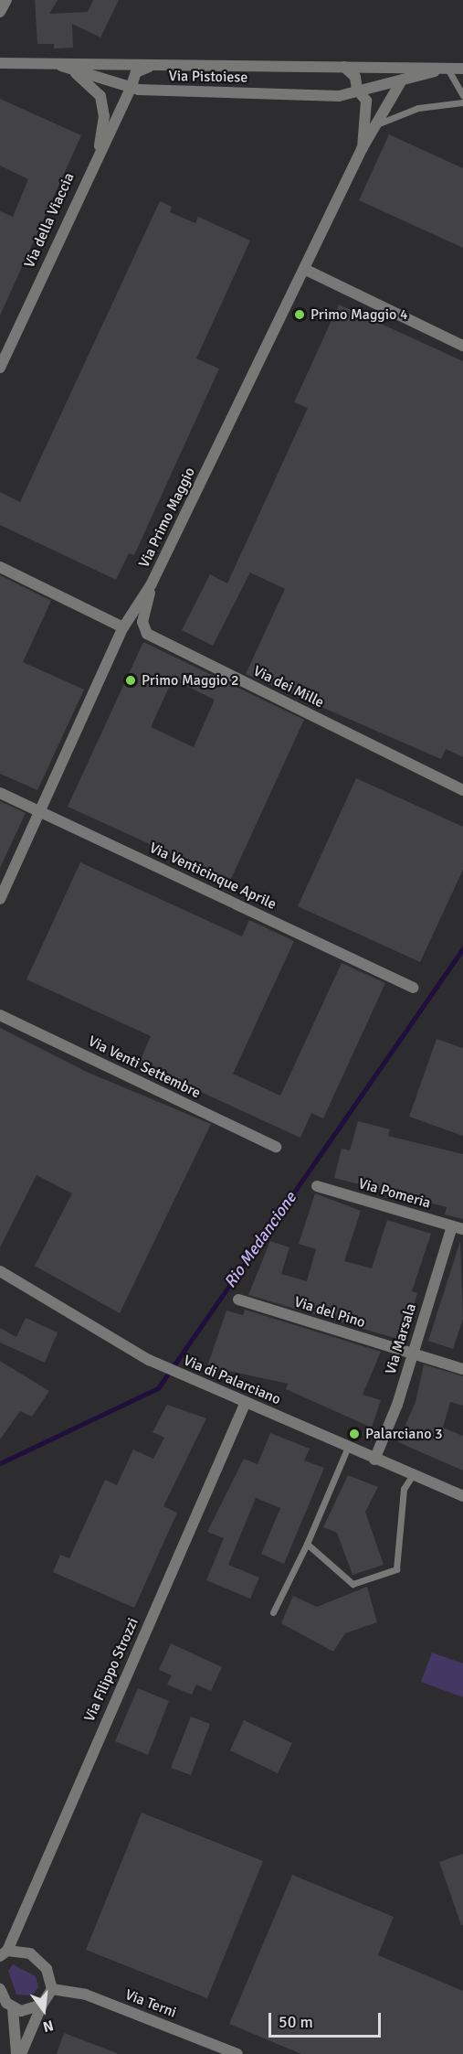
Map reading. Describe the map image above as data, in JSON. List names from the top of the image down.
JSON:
{
  "streets": {
    "street": [
      "Via Pistoiese",
      "Via della Viaccia",
      "Via Primo Maggio",
      "Via dei Mille",
      "Via Venticinque Aprile",
      "Via Venti Settembre",
      "Via Pomeria",
      "Via del Pino",
      "Via Marsala",
      "Via di Palarciano",
      "Via Filippo Strozzi",
      "Via Terni"
    ]
  },
  "crossings": [
    ["Via Pistoiese", "Via della Viaccia"],
    ["Via Pistoiese", "Via Primo Maggio"],
    ["Via Primo Maggio", "Via dei Mille"],
    ["Via Primo Maggio", "Via Venticinque Aprile"],
    ["Via Pomeria", "Via Marsala"],
    ["Via del Pino", "Via Marsala"],
    ["Via Marsala", "Via di Palarciano"],
    ["Via di Palarciano", "Via Filippo Strozzi"]
  ],
  "water": ["Rio Medancione"],
  "places": ["Primo Maggio 4", "Primo Maggio 2", "Palarciano 3"],
  "scale_bar": "50 m",
  "north": "bottom"
}
